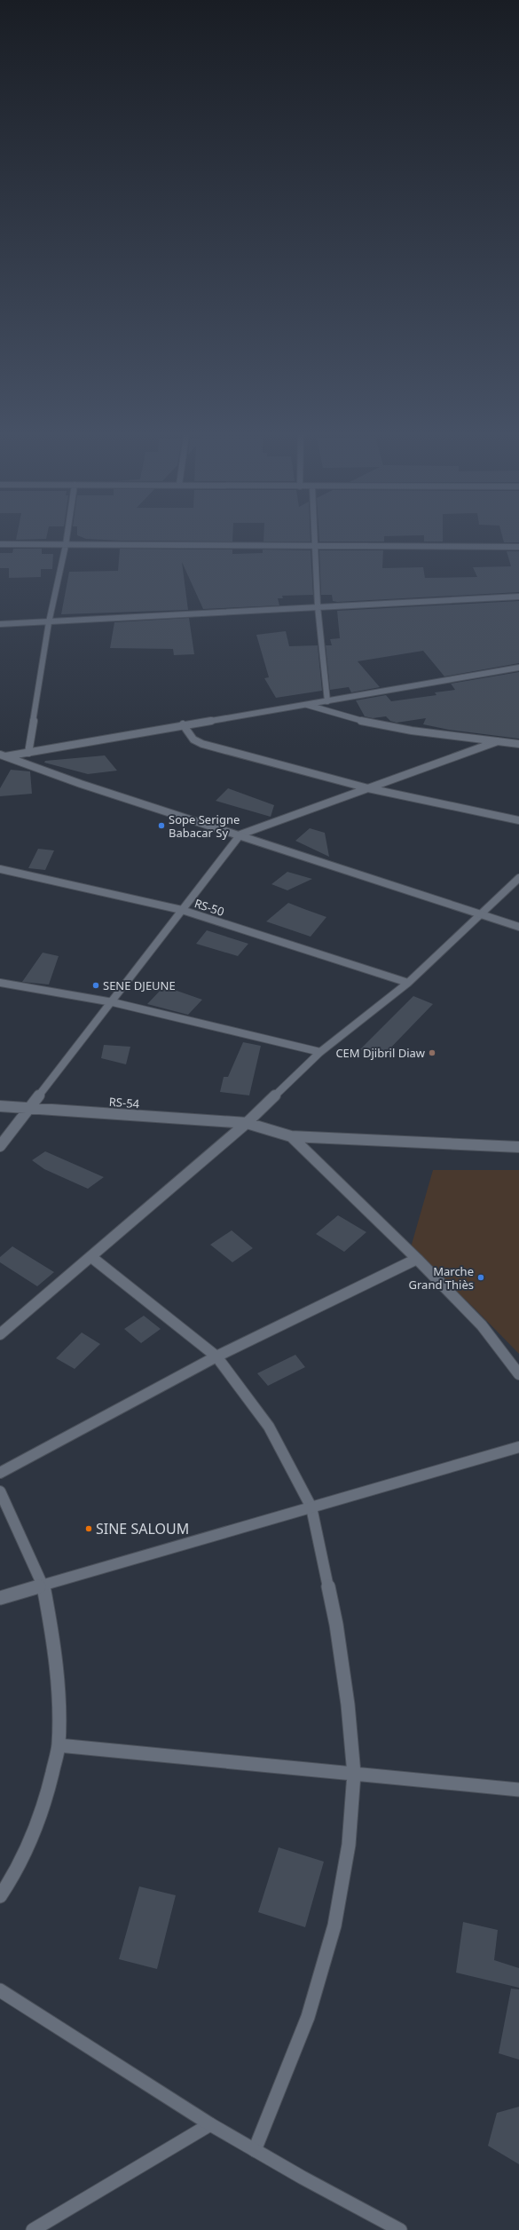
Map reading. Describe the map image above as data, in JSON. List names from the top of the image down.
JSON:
{
  "streets": {
    "street": ["RS-50", "RS-54"]
  },
  "places": [
    "Sope Serigne Babacar Sy",
    "SENE DJEUNE",
    "CEM Djibril Diaw",
    "Marche Grand Thiès",
    "SINE SALOUM"
  ]
}
